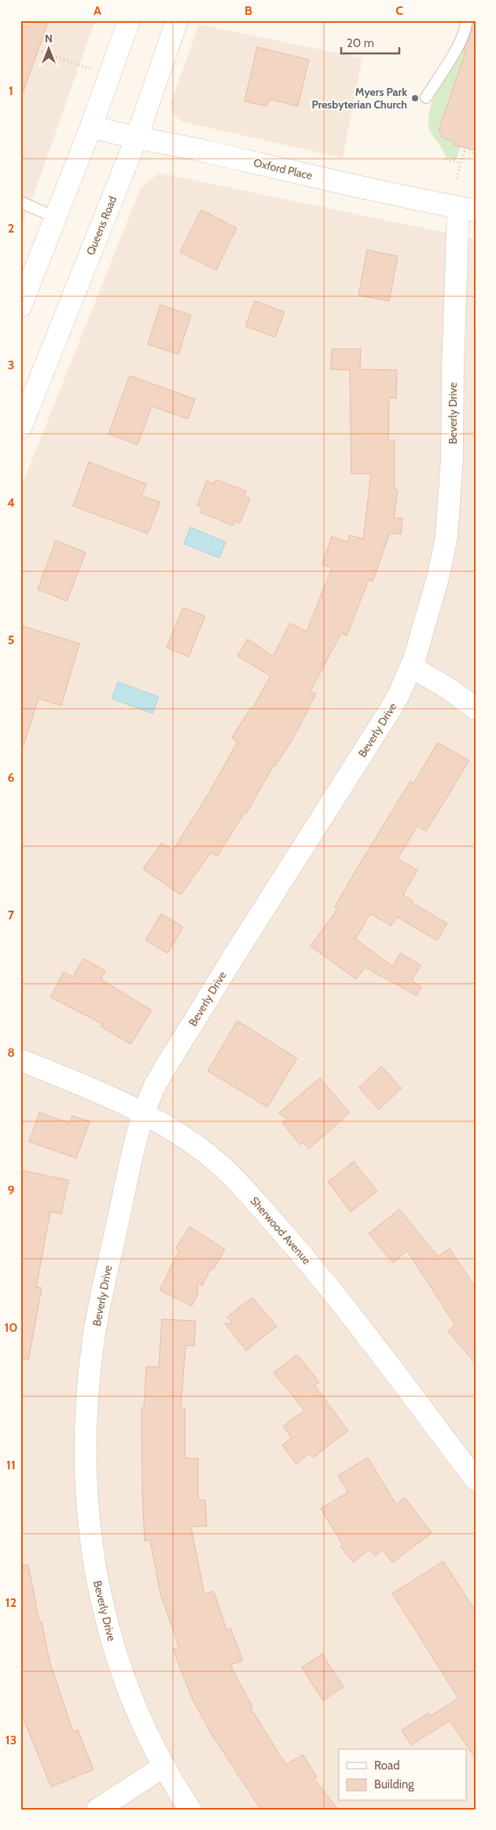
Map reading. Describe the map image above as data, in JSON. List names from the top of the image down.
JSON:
{
  "streets": {
    "street": [
      "Oxford Place",
      "Queens Road",
      "Beverly Drive",
      "Sherwood Avenue"
    ]
  },
  "crossings": [
    ["Oxford Place", "Queens Road"],
    ["Oxford Place", "Beverly Drive"],
    ["Beverly Drive", "Sherwood Avenue"]
  ],
  "places": ["Myers Park Presbyterian Church"],
  "legend": ["Road", "Building"],
  "scale_bar": "20 m",
  "north": "top",
  "grid": {
    "columns": ["A", "B", "C"],
    "rows": [
      "1",
      "2",
      "3",
      "4",
      "5",
      "6",
      "7",
      "8",
      "9",
      "10",
      "11",
      "12",
      "13"
    ]
  }
}
